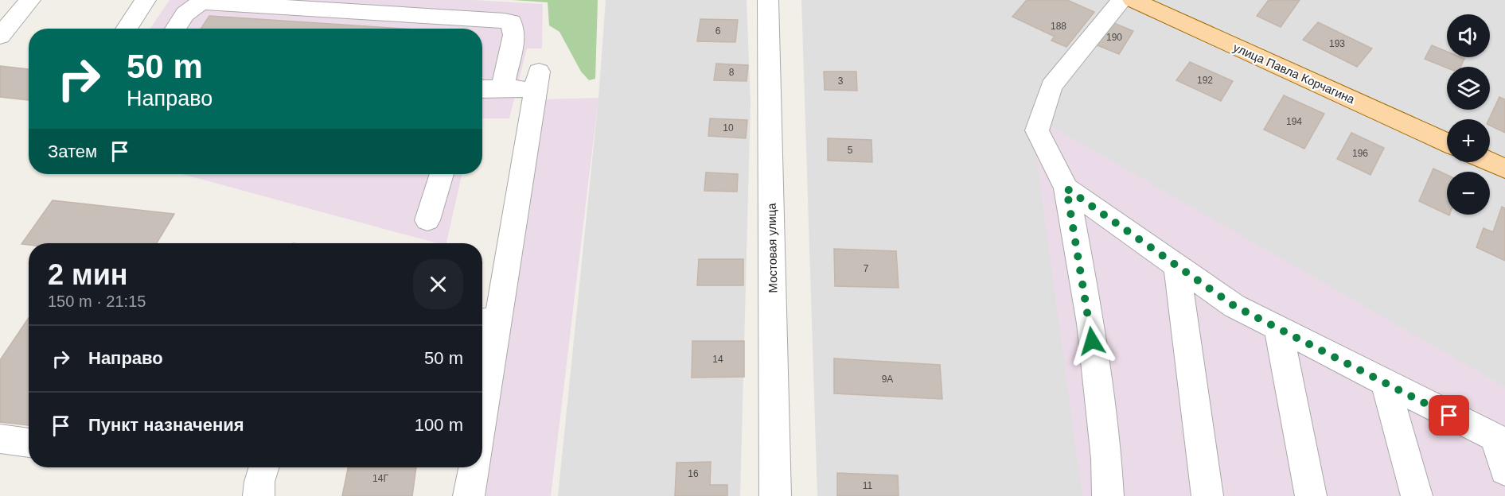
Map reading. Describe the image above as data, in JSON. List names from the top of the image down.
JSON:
{
  "streets": {
    "main road": ["улица Павла Корчагина"],
    "street": ["Мостовая улица"]
  },
  "house_numbers": [
    "188",
    "6",
    "190",
    "193",
    "8",
    "192",
    "3",
    "194",
    "10",
    "5",
    "196",
    "7",
    "14",
    "9А",
    "16",
    "14Г",
    "11"
  ],
  "page": {
    "map_buttons": ["+", "−"],
    "turn": ["50 m", "Направо"],
    "then": "Затем",
    "heading": ["2 мин", "150 m · 21:15"],
    "list": [
      {
        "name": "Направо",
        "value": "50 m"
      },
      {
        "name": "Пункт назначения",
        "value": "100 m"
      }
    ]
  }
}
